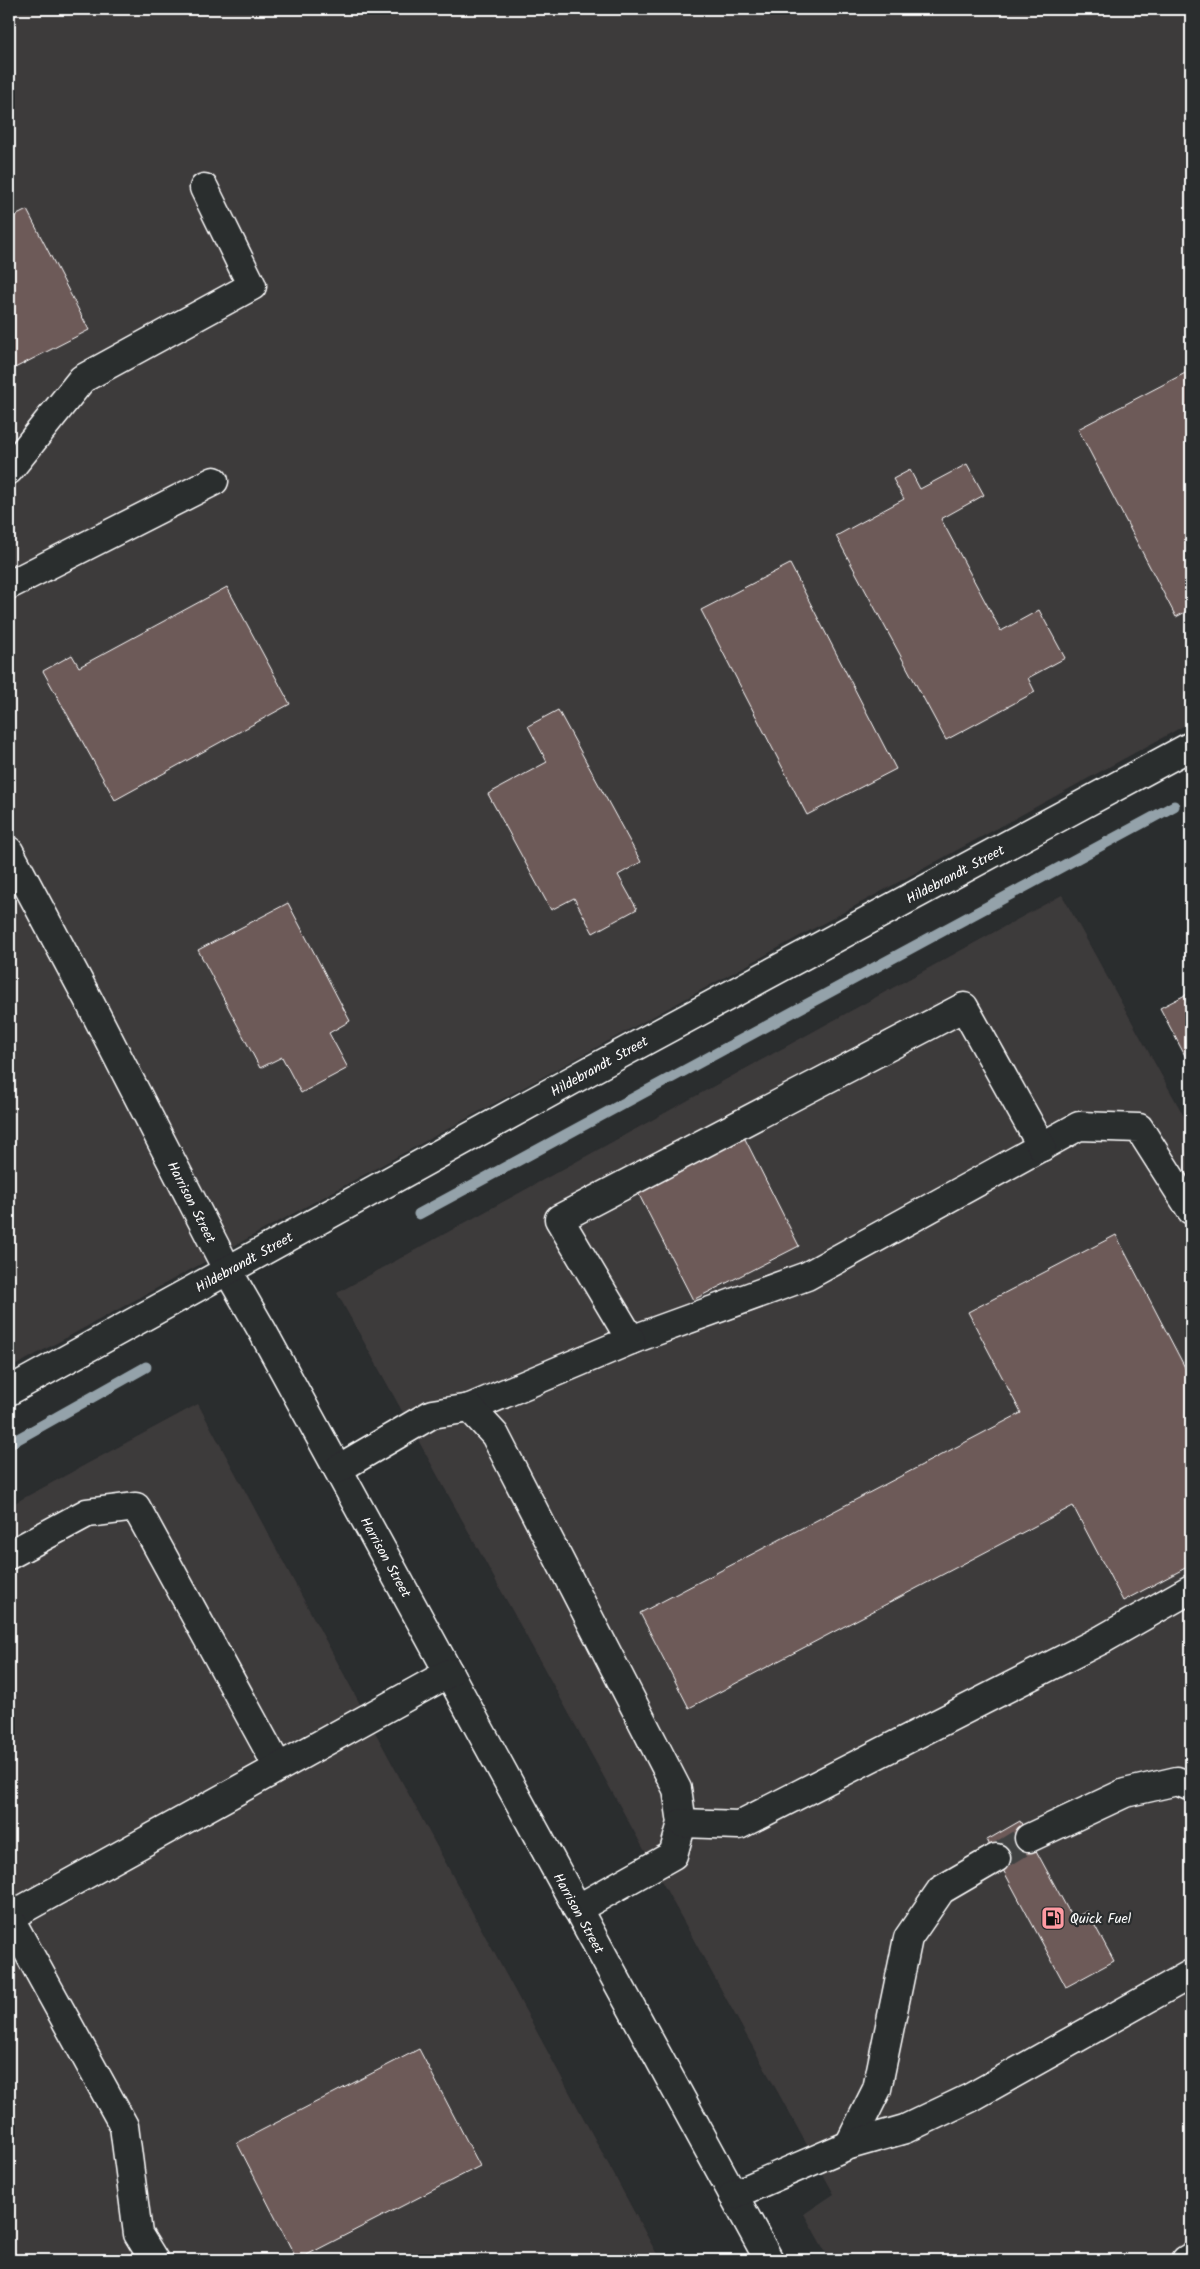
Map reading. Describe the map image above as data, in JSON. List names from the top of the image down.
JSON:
{
  "streets": {
    "street": ["Hildebrandt Street", "Harrison Street"]
  },
  "crossings": [
    ["Hildebrandt Street", "Harrison Street"]
  ],
  "places": {
    "fuel station": ["Quick Fuel"]
  }
}
